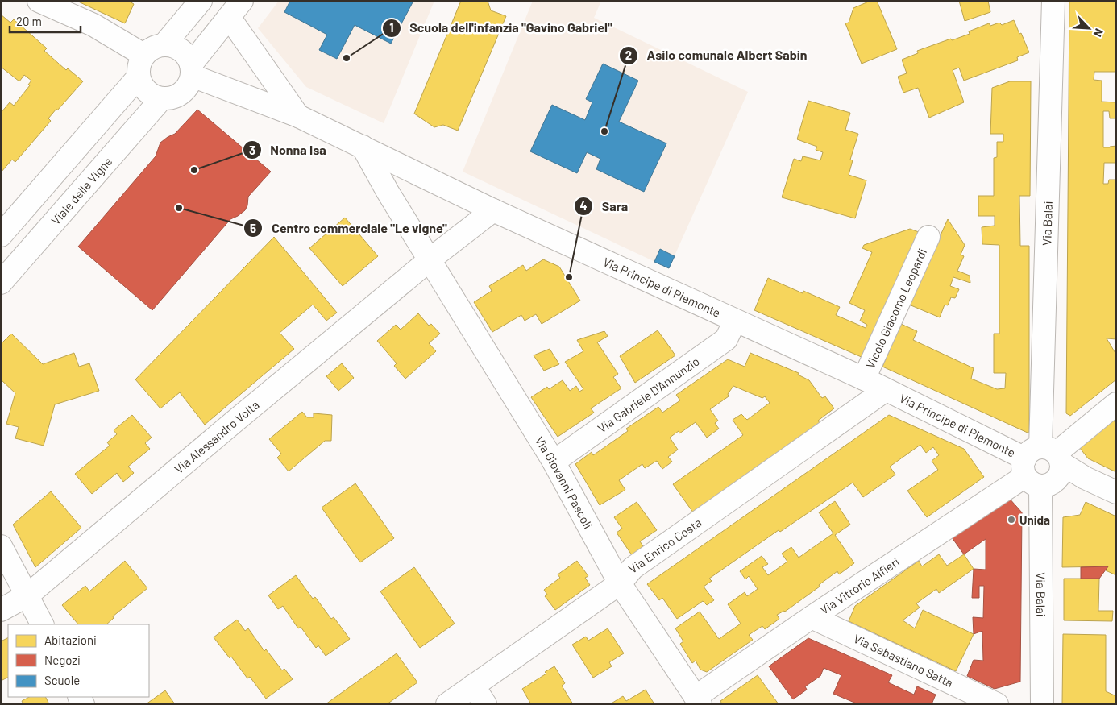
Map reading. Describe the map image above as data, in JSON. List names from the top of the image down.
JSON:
{
  "streets": {
    "street": [
      "Viale delle Vigne",
      "Via Balai",
      "Via Principe di Piemonte",
      "Vicolo Giacomo Leopardi",
      "Via Gabriele D'Annunzio",
      "Via Alessandro Volta",
      "Via Giovanni Pascoli",
      "Via Enrico Costa",
      "Via Vittorio Alfieri",
      "Via Sebastiano Satta"
    ]
  },
  "crossings": [
    ["Viale delle Vigne", "Via Principe di Piemonte"],
    ["Via Balai", "Via Principe di Piemonte"],
    ["Via Balai", "Via Vittorio Alfieri"],
    ["Via Principe di Piemonte", "Vicolo Giacomo Leopardi"],
    ["Via Principe di Piemonte", "Via Gabriele D'Annunzio"],
    ["Via Principe di Piemonte", "Via Giovanni Pascoli"],
    ["Via Principe di Piemonte", "Via Enrico Costa"],
    ["Via Principe di Piemonte", "Via Vittorio Alfieri"],
    ["Via Gabriele D'Annunzio", "Via Giovanni Pascoli"],
    ["Via Alessandro Volta", "Via Giovanni Pascoli"],
    ["Via Giovanni Pascoli", "Via Enrico Costa"],
    ["Via Giovanni Pascoli", "Via Vittorio Alfieri"],
    ["Via Vittorio Alfieri", "Via Sebastiano Satta"]
  ],
  "places": [
    "Scuola dell'infanzia \"Gavino Gabriel\"",
    "Asilo comunale Albert Sabin",
    "Nonna Isa",
    "Centro commerciale \"Le vigne\"",
    "Sara",
    "Unida"
  ],
  "legend": ["Abitazioni", "Negozi", "Scuole"],
  "scale_bar": "20 m",
  "north": "bottom right"
}
